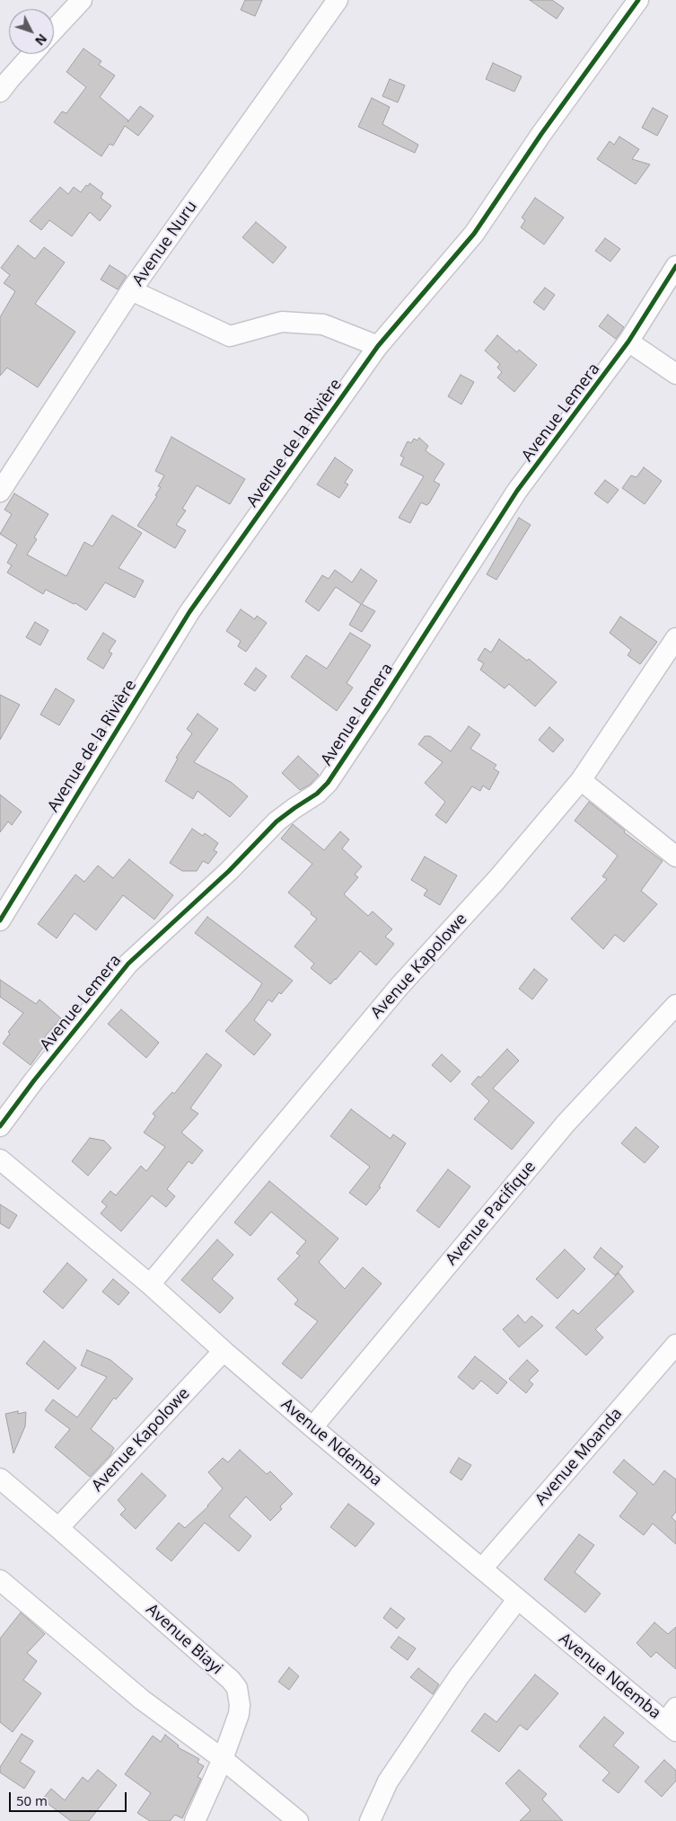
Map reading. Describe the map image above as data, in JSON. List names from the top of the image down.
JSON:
{
  "streets": {
    "street": [
      "Avenue Nuru",
      "Avenue Lemera",
      "Avenue de la Rivière",
      "Avenue Kapolowe",
      "Avenue Pacifique",
      "Avenue Ndemba",
      "Avenue Moanda",
      "Avenue Biayi"
    ]
  },
  "crossings": [
    ["Avenue Kapolowe", "Avenue Ndemba"],
    ["Avenue Kapolowe", "Avenue Biayi"],
    ["Avenue Pacifique", "Avenue Ndemba"],
    ["Avenue Ndemba", "Avenue Moanda"]
  ],
  "scale_bar": "50 m",
  "north": "bottom right"
}
